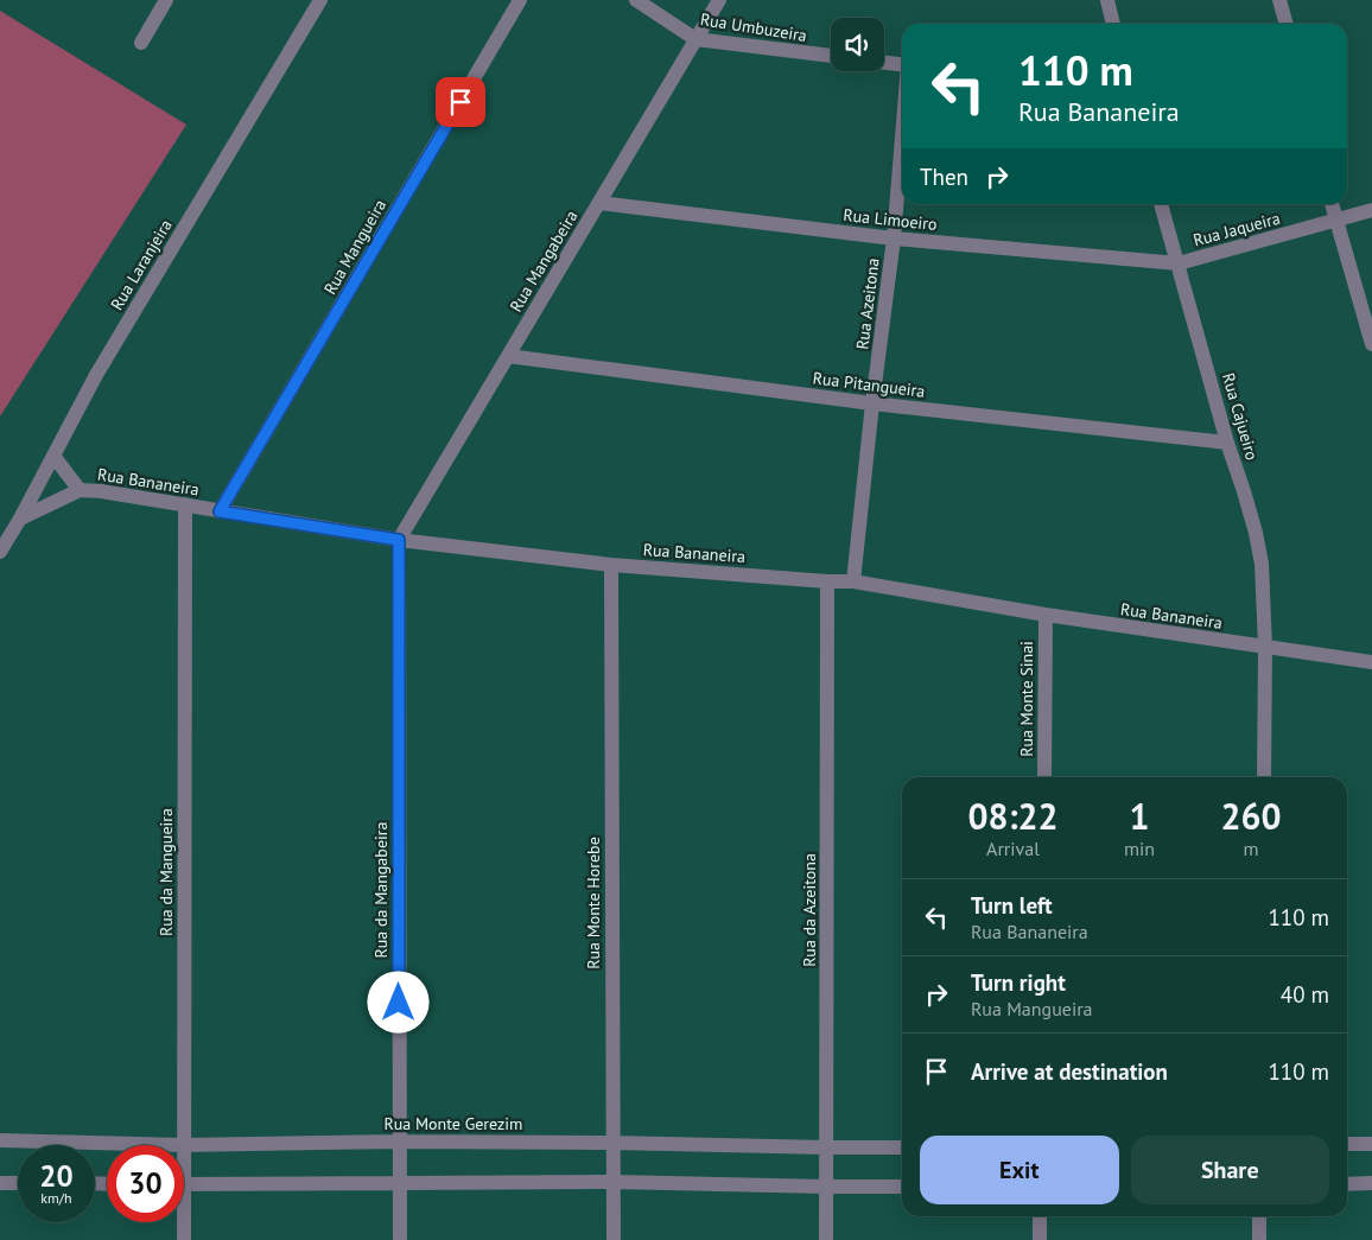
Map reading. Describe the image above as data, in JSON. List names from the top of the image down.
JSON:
{
  "streets": {
    "street": [
      "Rua Umbuzeira",
      "Rua Limoeiro",
      "Rua Jaqueira",
      "Rua Mangueira",
      "Rua Mangabeira",
      "Rua Laranjeira",
      "Rua Azeitona",
      "Rua Pitangueira",
      "Rua Cajueiro",
      "Rua Bananeira",
      "Rua Monte Sinai",
      "Rua da Mangueira",
      "Rua da Mangabeira",
      "Rua Monte Horebe",
      "Rua da Azeitona",
      "Rua Monte Gerezim"
    ]
  },
  "crossings": [
    ["Rua Umbuzeira", "Rua Mangabeira"],
    ["Rua Limoeiro", "Rua Jaqueira"],
    ["Rua Limoeiro", "Rua Mangabeira"],
    ["Rua Limoeiro", "Rua Azeitona"],
    ["Rua Limoeiro", "Rua Cajueiro"],
    ["Rua Jaqueira", "Rua Cajueiro"],
    ["Rua Mangueira", "Rua Bananeira"],
    ["Rua Mangabeira", "Rua Pitangueira"],
    ["Rua Mangabeira", "Rua Bananeira"],
    ["Rua Mangabeira", "Rua da Mangabeira"],
    ["Rua Laranjeira", "Rua Bananeira"],
    ["Rua Azeitona", "Rua Pitangueira"],
    ["Rua Azeitona", "Rua Bananeira"],
    ["Rua Pitangueira", "Rua Cajueiro"],
    ["Rua Cajueiro", "Rua Bananeira"],
    ["Rua Bananeira", "Rua Monte Sinai"],
    ["Rua Bananeira", "Rua da Mangueira"],
    ["Rua Bananeira", "Rua da Mangabeira"],
    ["Rua Bananeira", "Rua Monte Horebe"],
    ["Rua Bananeira", "Rua da Azeitona"],
    ["Rua da Mangueira", "Rua Monte Gerezim"],
    ["Rua da Mangabeira", "Rua Monte Gerezim"],
    ["Rua Monte Horebe", "Rua Monte Gerezim"],
    ["Rua da Azeitona", "Rua Monte Gerezim"]
  ],
  "page": {
    "turn": ["110 m", "Rua Bananeira"],
    "then": "Then",
    "eta": [
      "08:22",
      "Arrival",
      "1",
      "min",
      "260",
      "m"
    ],
    "list": [
      {
        "name": "Turn left",
        "note": "Rua Bananeira",
        "value": "110 m"
      },
      {
        "name": "Turn right",
        "note": "Rua Mangueira",
        "value": "40 m"
      },
      {
        "name": "Arrive at destination",
        "value": "110 m"
      }
    ],
    "buttons": ["Exit", "Share"],
    "speed": "20 km/h",
    "limit": "30"
  }
}
